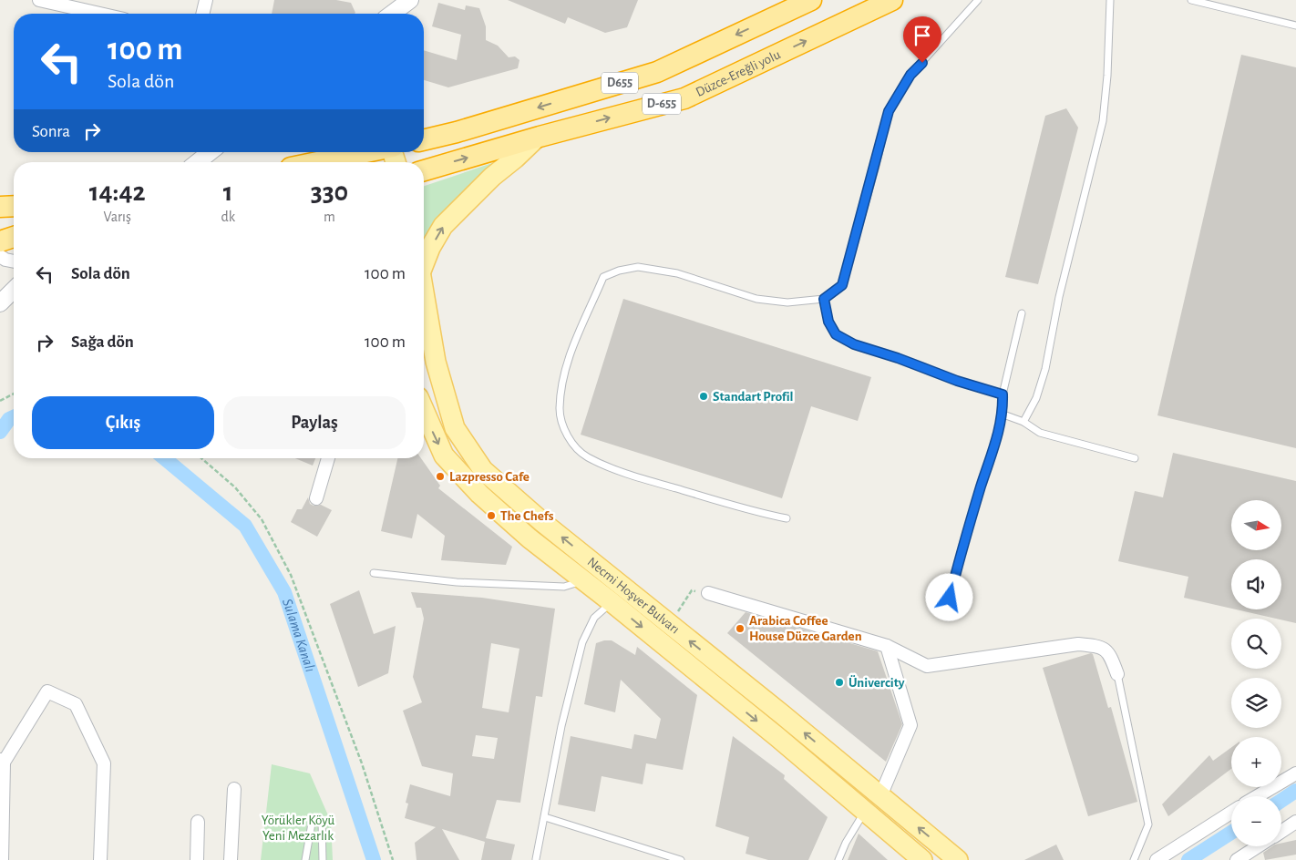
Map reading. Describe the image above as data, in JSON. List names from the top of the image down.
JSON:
{
  "streets": {
    "highway": ["Düzce-Ereğli yolu", "D655", "D-655"],
    "main road": ["Necmi Hoşver Bulvarı"]
  },
  "water": ["Sulama Kanalı"],
  "parks": ["Yörükler Köyü Yeni Mezarlık"],
  "places": [
    "Standart Profil",
    "Lazpresso Cafe",
    "The Chefs",
    "Arabica Coffee House Düzce Garden",
    "Ünivercity"
  ],
  "north": "right",
  "page": {
    "turn": ["100 m", "Sola dön"],
    "then": "Sonra",
    "eta": [
      "14:42",
      "Varış",
      "1",
      "dk",
      "330",
      "m"
    ],
    "list": [
      {
        "name": "Sola dön",
        "value": "100 m"
      },
      {
        "name": "Sağa dön",
        "value": "100 m"
      }
    ],
    "buttons": ["Çıkış", "Paylaş"],
    "map_buttons": ["+", "−"]
  }
}
